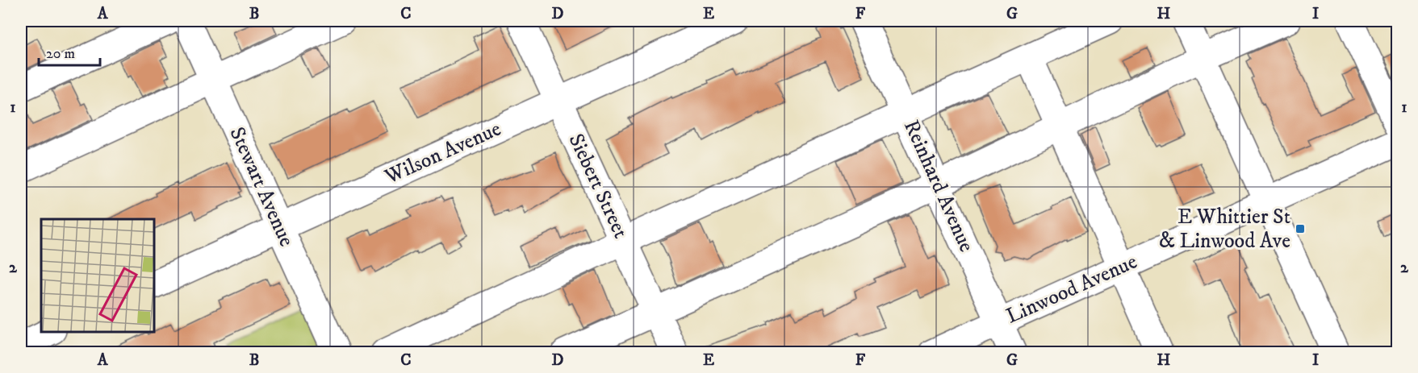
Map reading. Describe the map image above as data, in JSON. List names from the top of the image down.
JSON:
{
  "streets": {
    "street": [
      "Wilson Avenue",
      "Siebert Street",
      "Reinhard Avenue",
      "Stewart Avenue",
      "Linwood Avenue"
    ]
  },
  "crossings": [
    ["Wilson Avenue", "Siebert Street"],
    ["Wilson Avenue", "Stewart Avenue"],
    ["Reinhard Avenue", "Linwood Avenue"]
  ],
  "places": {
    "transit": ["E Whittier St & Linwood Ave"]
  },
  "scale_bar": "20 m",
  "grid": {
    "columns": [
      "A",
      "B",
      "C",
      "D",
      "E",
      "F",
      "G",
      "H",
      "I"
    ],
    "rows": ["1", "2"]
  }
}
